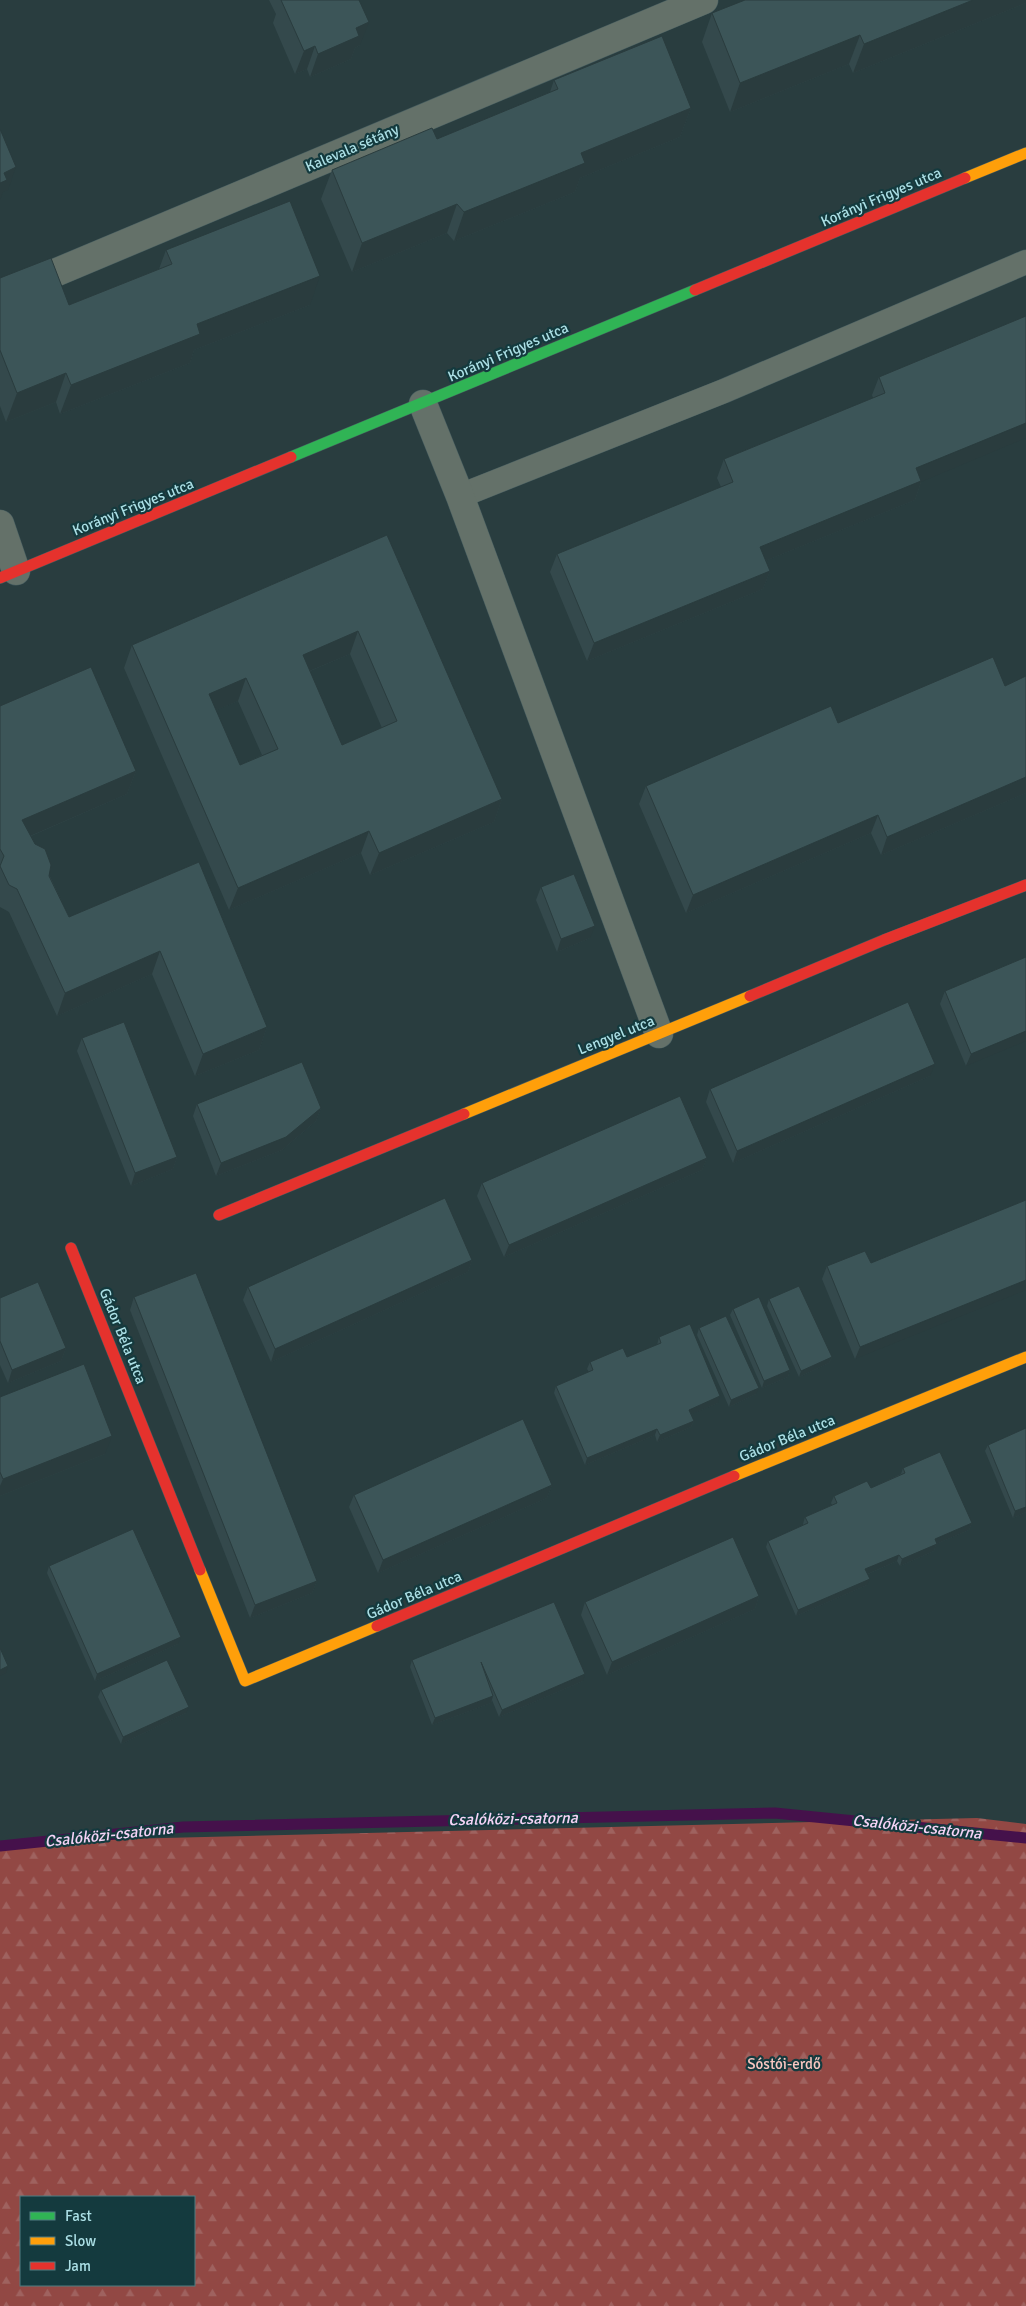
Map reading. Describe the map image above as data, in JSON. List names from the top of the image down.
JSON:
{
  "streets": {
    "street": [
      "Kalevala sétány",
      "Korányi Frigyes utca",
      "Lengyel utca",
      "Gádor Béla utca"
    ]
  },
  "water": ["Csalóközi-csatorna"],
  "parks": ["Sóstói-erdő"],
  "legend": ["Fast", "Slow", "Jam"]
}
